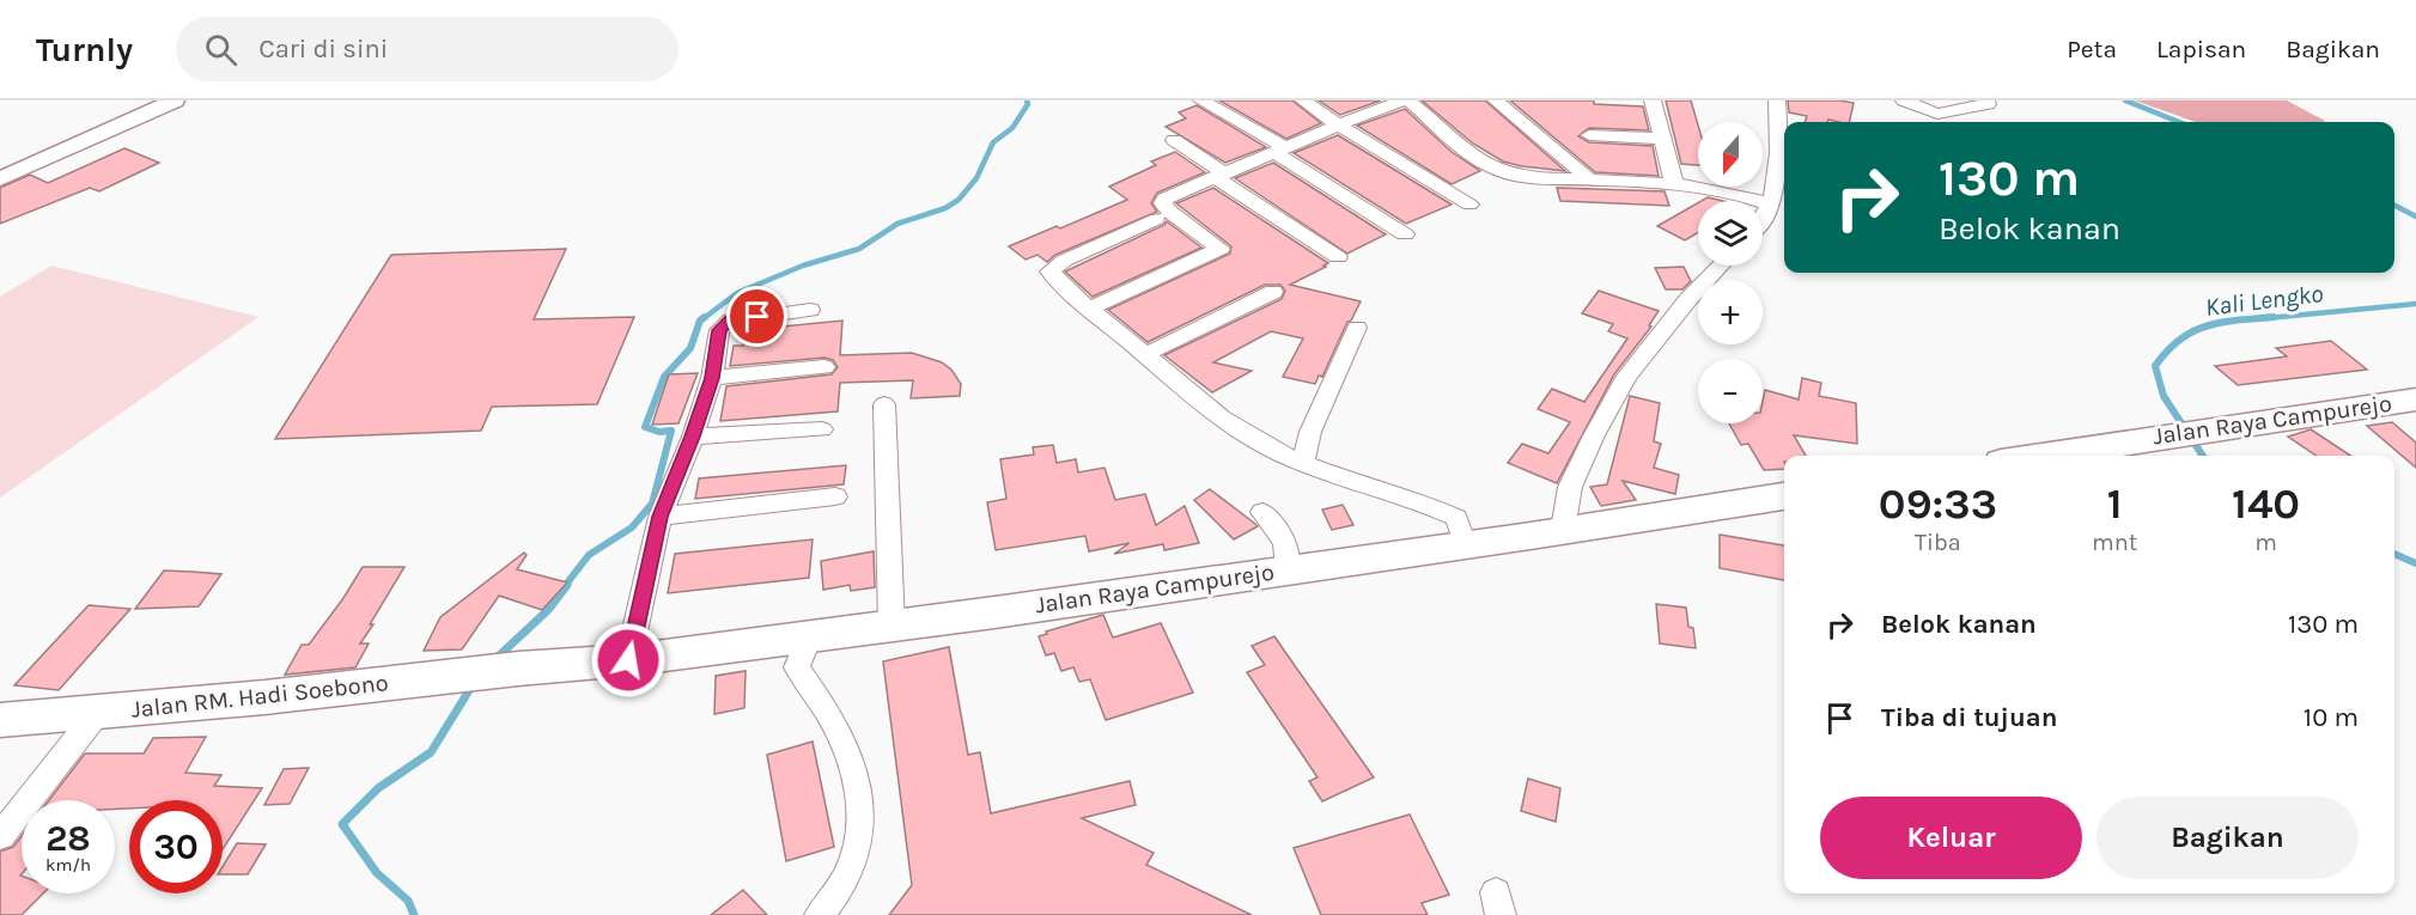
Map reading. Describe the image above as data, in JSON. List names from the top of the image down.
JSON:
{
  "streets": {
    "main road": ["Jalan Raya Campurejo", "Jalan RM. Hadi Soebono"]
  },
  "crossings": [
    ["Jalan Raya Campurejo", "Jalan RM. Hadi Soebono"]
  ],
  "water": ["Kali Lengko"],
  "north": "bottom",
  "page": {
    "header": "Turnly",
    "search": "Cari di sini",
    "nav": ["Peta", "Lapisan", "Bagikan"],
    "map_buttons": ["+", "−"],
    "turn": ["130 m", "Belok kanan"],
    "eta": [
      "09:33",
      "Tiba",
      "1",
      "mnt",
      "140",
      "m"
    ],
    "list": [
      {
        "name": "Belok kanan",
        "value": "130 m"
      },
      {
        "name": "Tiba di tujuan",
        "value": "10 m"
      }
    ],
    "buttons": ["Keluar", "Bagikan"],
    "speed": "28 km/h",
    "limit": "30"
  }
}
